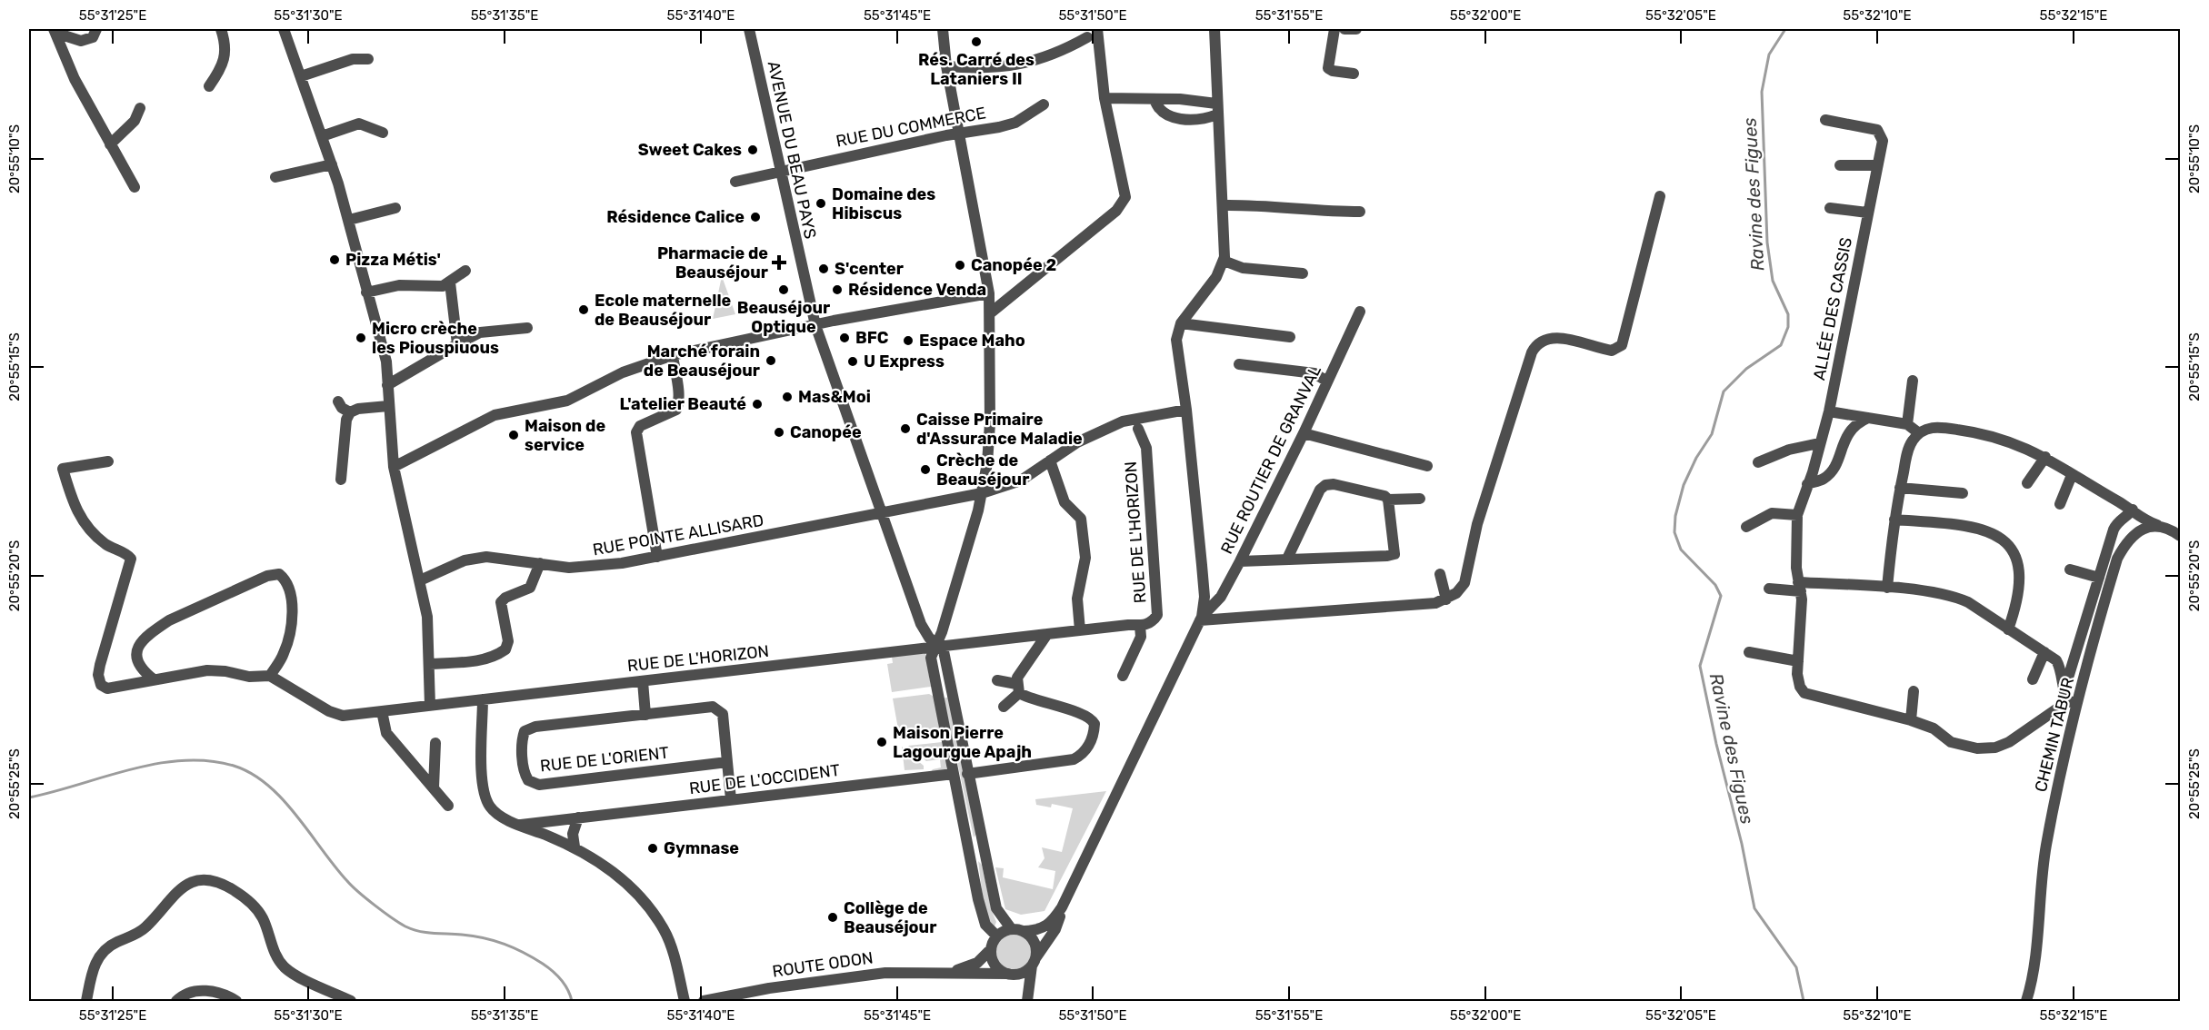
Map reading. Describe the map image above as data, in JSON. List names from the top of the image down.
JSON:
{
  "streets": {
    "street": [
      "RUE DU COMMERCE",
      "AVENUE DU BEAU PAYS",
      "ALLÉE DES CASSIS",
      "RUE ROUTIER DE GRANVAL",
      "RUE DE L'HORIZON",
      "RUE POINTE ALLISARD",
      "CHEMIN TABUR",
      "RUE DE L'ORIENT",
      "RUE DE L'OCCIDENT",
      "ROUTE ODON"
    ]
  },
  "crossings": [
    ["RUE DU COMMERCE", "AVENUE DU BEAU PAYS"],
    ["AVENUE DU BEAU PAYS", "RUE DE L'HORIZON"],
    ["AVENUE DU BEAU PAYS", "RUE POINTE ALLISARD"],
    ["AVENUE DU BEAU PAYS", "ROUTE ODON"],
    ["ALLÉE DES CASSIS", "CHEMIN TABUR"],
    ["RUE ROUTIER DE GRANVAL", "RUE POINTE ALLISARD"],
    ["RUE DE L'ORIENT", "RUE DE L'OCCIDENT"]
  ],
  "water": ["Ravine des Figues"],
  "places": {
    "other": [
      "Rés. Carré des Lataniers II",
      "Sweet Cakes",
      "Domaine des Hibiscus",
      "Résidence Calice",
      "Pizza Métis'",
      "Canopée 2",
      "S'center",
      "Beauséjour Optique",
      "Résidence Venda",
      "Ecole maternelle de Beauséjour",
      "Micro crèche les Piouspiuous",
      "BFC",
      "Espace Maho",
      "Marché forain de Beauséjour",
      "U Express",
      "Mas&Moi",
      "L'atelier Beauté",
      "Caisse Primaire d'Assurance Maladie",
      "Canopée",
      "Maison de service",
      "Crèche de Beauséjour",
      "Maison Pierre Lagourgue Apajh",
      "Gymnase",
      "Collège de Beauséjour"
    ],
    "health": ["Pharmacie de Beauséjour"]
  },
  "coordinates": [
    "55°31'25\"E",
    "55°31'30\"E",
    "55°31'35\"E",
    "55°31'40\"E",
    "55°31'45\"E",
    "55°31'50\"E",
    "55°31'55\"E",
    "55°32'00\"E",
    "55°32'05\"E",
    "55°32'10\"E",
    "55°32'15\"E",
    "20°55'10\"S",
    "20°55'15\"S",
    "20°55'20\"S",
    "20°55'25\"S"
  ]
}
